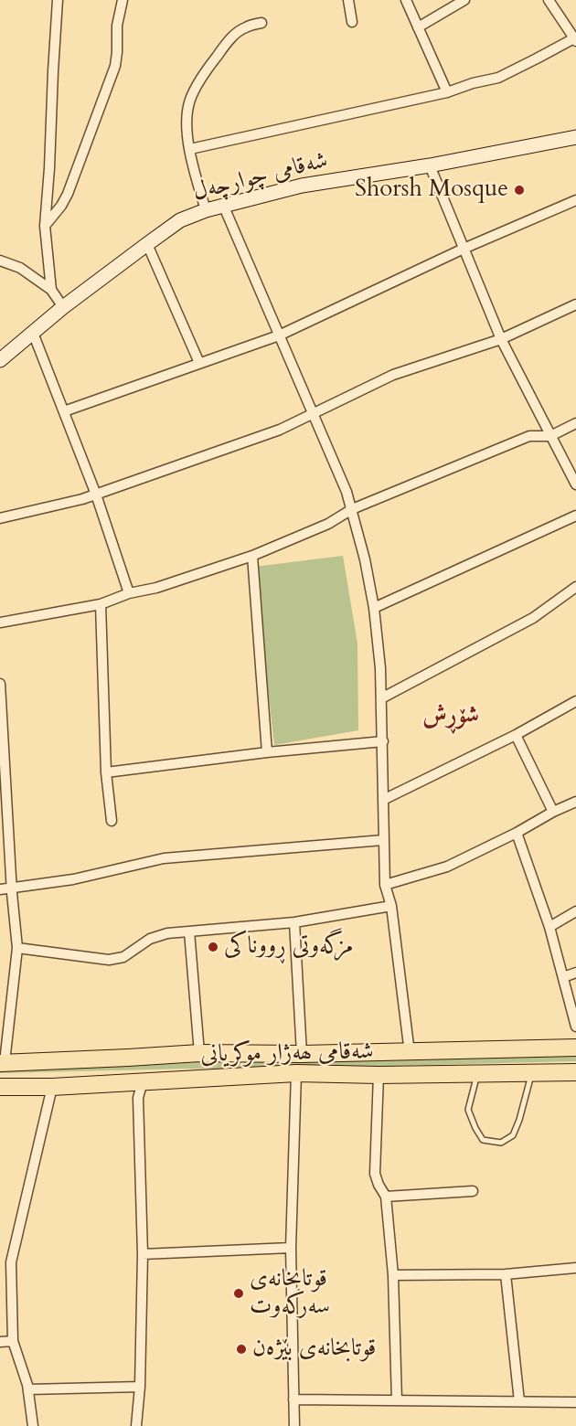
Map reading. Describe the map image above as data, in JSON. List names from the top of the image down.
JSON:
{
  "streets": {
    "highway": ["شەقامی ھەژار موکریانی"],
    "main road": ["شەقامی چوارچەل"]
  },
  "districts": ["شۆڕش"],
  "places": [
    "Shorsh Mosque",
    "مزگەوتی ڕووناکی",
    "قوتابخانەی سەرکەوت",
    "قوتابخانەی بێژەن"
  ]
}
